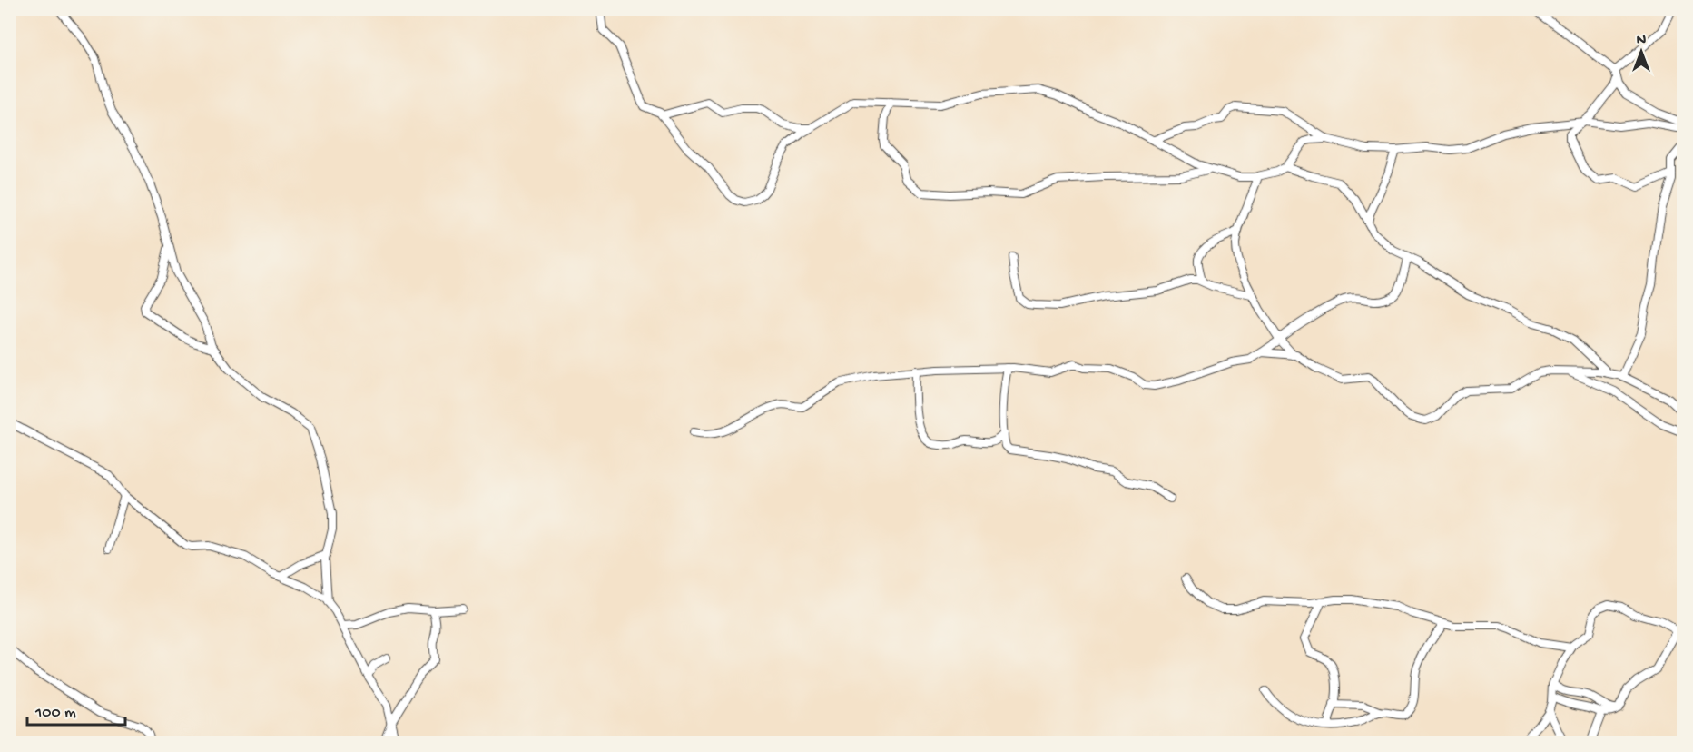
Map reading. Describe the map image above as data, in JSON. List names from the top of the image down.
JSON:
{
  "scale_bar": "100 m",
  "north": "top"
}
